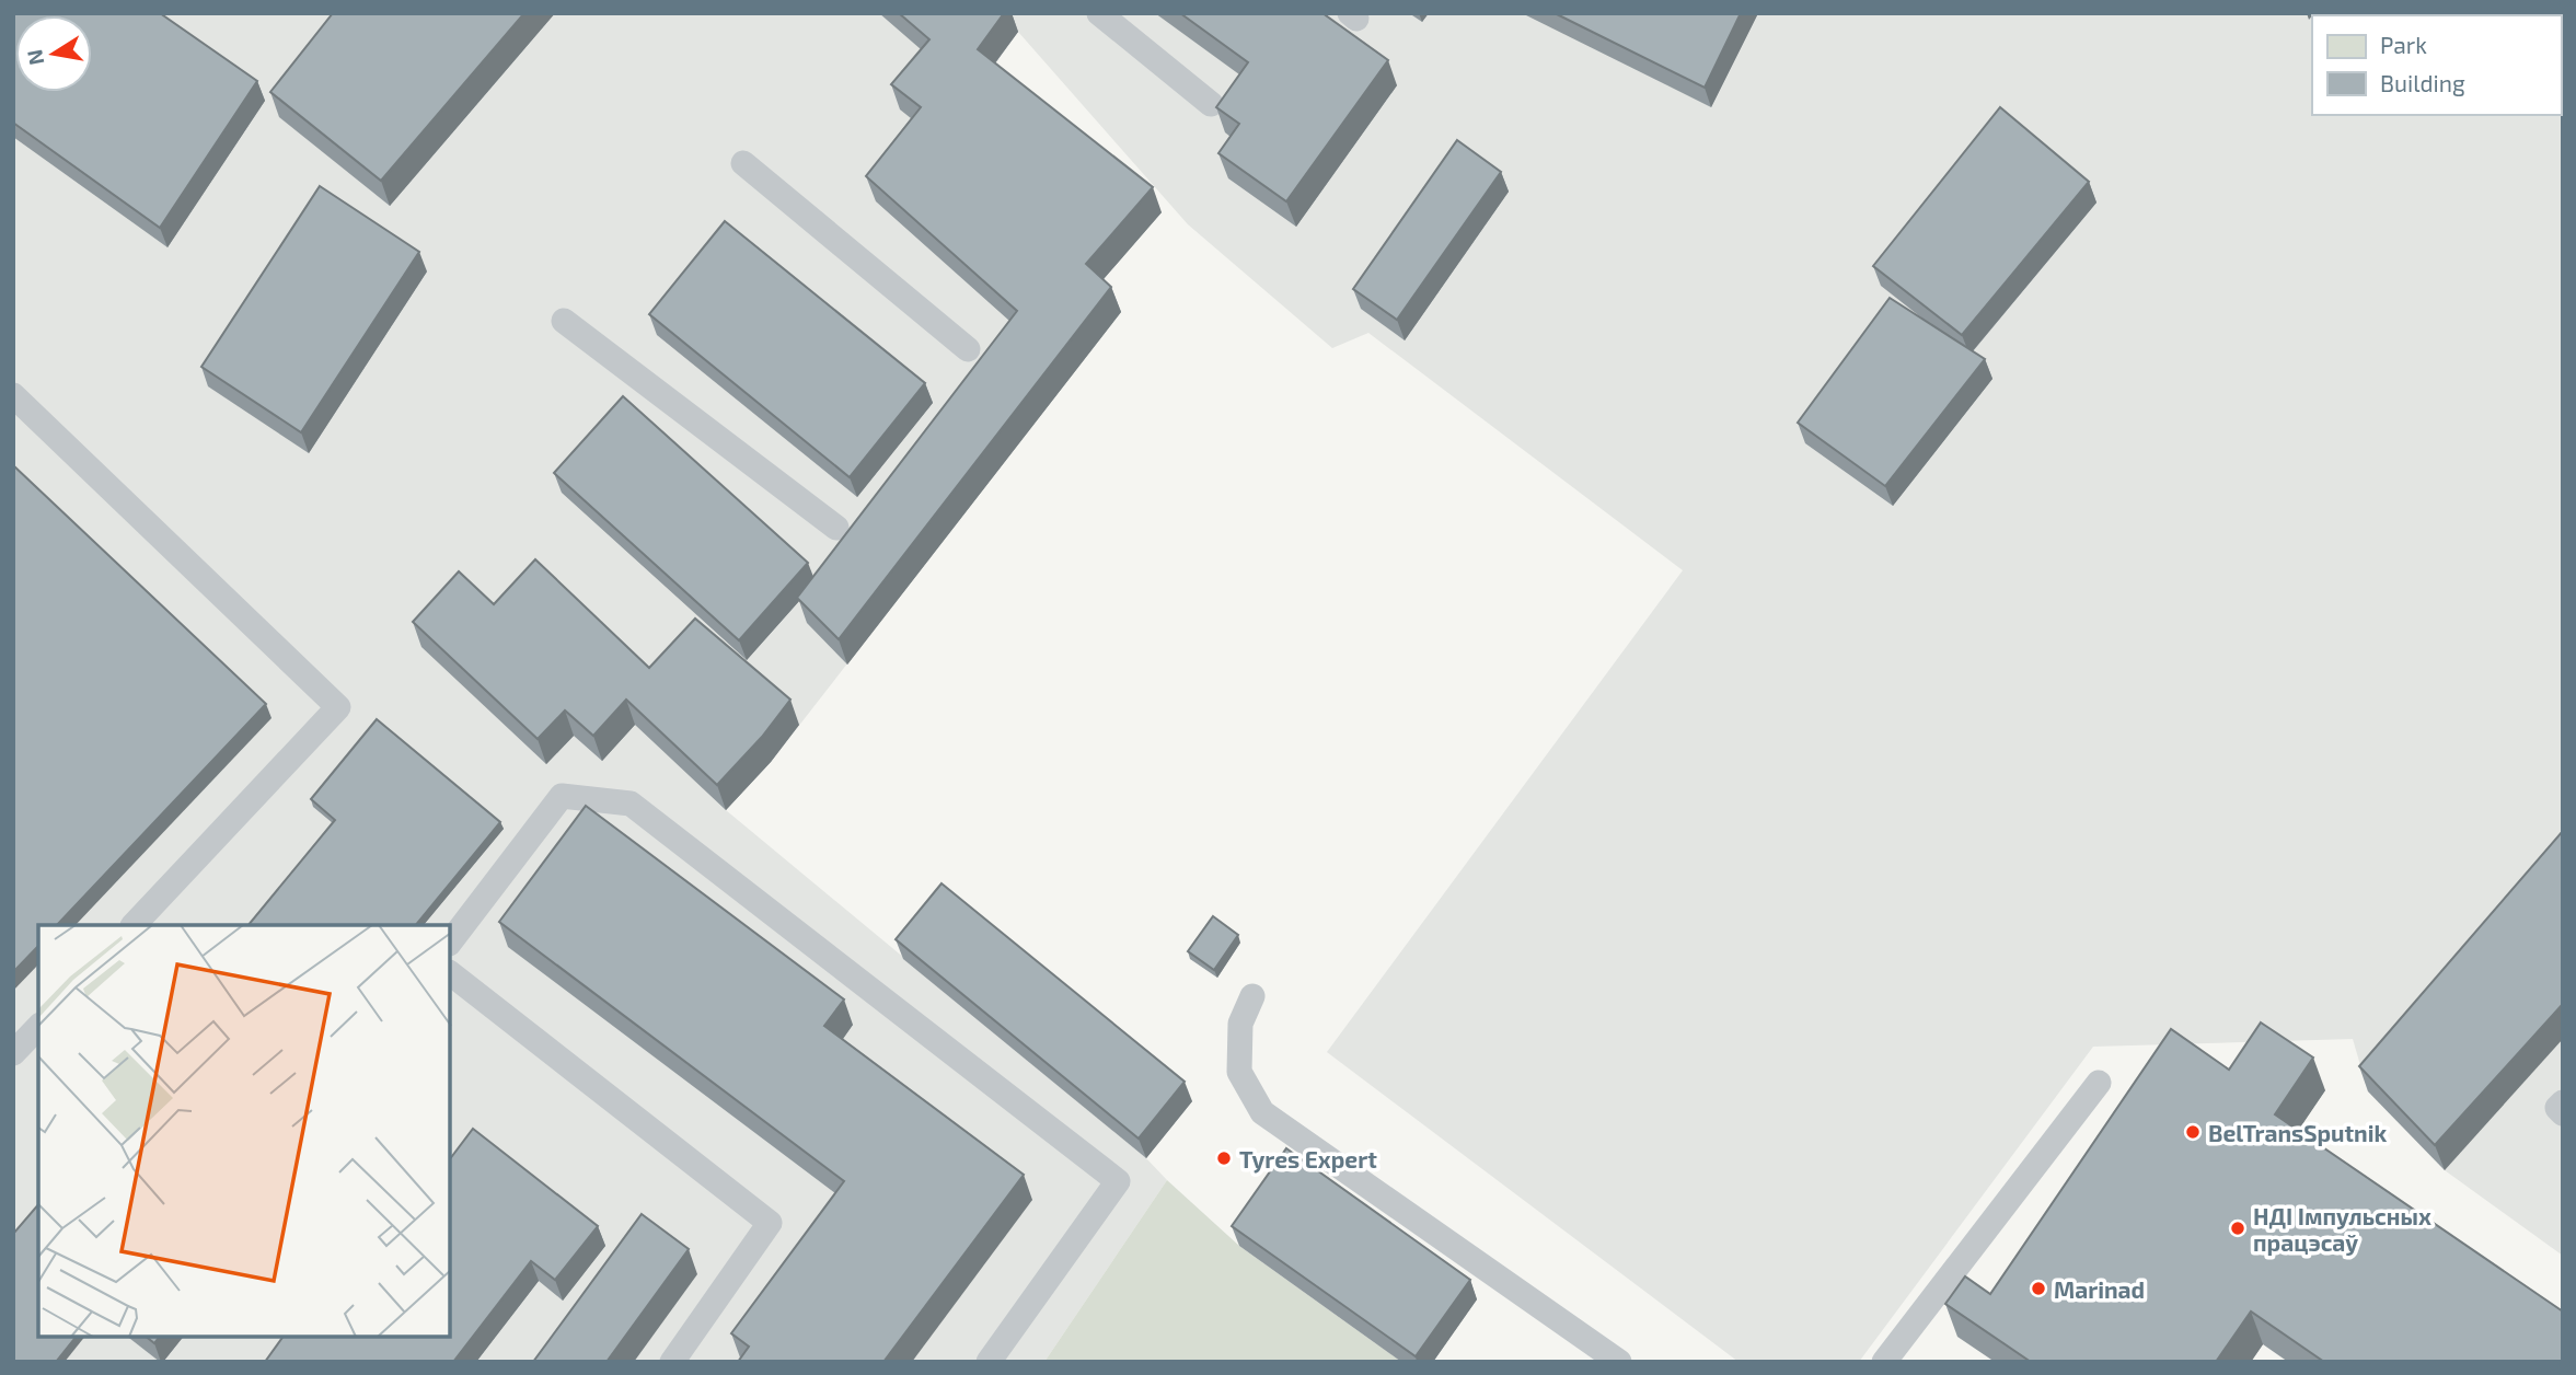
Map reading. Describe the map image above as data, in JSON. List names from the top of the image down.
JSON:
{
  "places": [
    "BelTransSputnik",
    "Tyres Expert",
    "НДІ Імпульсных працэсаў",
    "Marinad"
  ],
  "legend": ["Park", "Building"],
  "north": "left"
}
